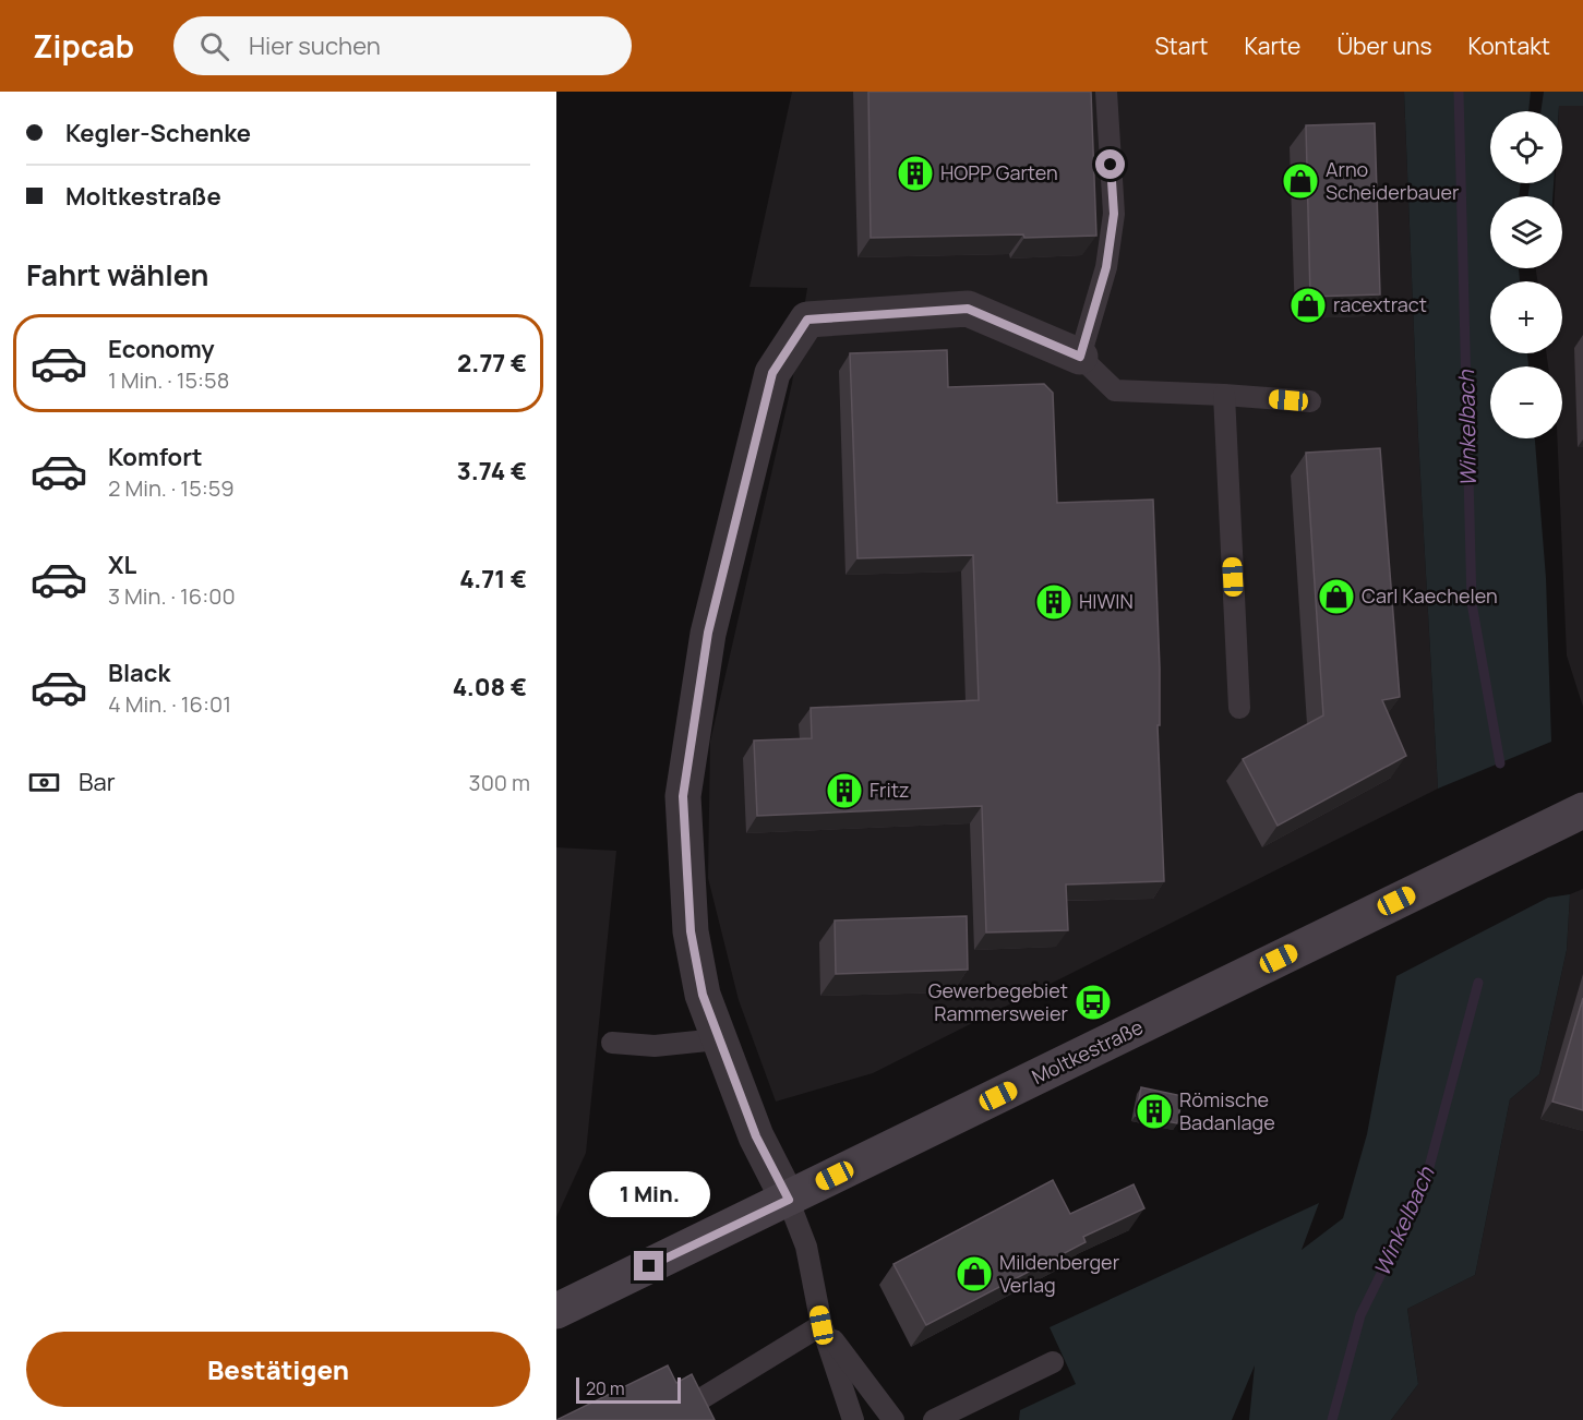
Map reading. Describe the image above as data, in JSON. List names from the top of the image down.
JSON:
{
  "streets": {
    "street": ["Moltkestraße"]
  },
  "water": ["Winkelbach"],
  "places": {
    "building": [
      "HOPP Garten",
      "HIWIN",
      "Fritz",
      "Römische Badanlage"
    ],
    "shop": [
      "Arno Scheiderbauer",
      "racextract",
      "Carl Kaechelen",
      "Mildenberger Verlag"
    ],
    "bus stop": ["Gewerbegebiet Rammersweier"]
  },
  "scale_bar": "20 m",
  "page": {
    "header": "Zipcab",
    "search": "Hier suchen",
    "nav": [
      "Start",
      "Karte",
      "Über uns",
      "Kontakt"
    ],
    "banner": ["Kegler-Schenke", "Moltkestraße"],
    "map_buttons": ["+", "−"],
    "heading": "Fahrt wählen",
    "list": [
      {
        "name": "Economy",
        "note": "1 Min. · 15:58",
        "value": "2.77 €"
      },
      {
        "name": "Komfort",
        "note": "2 Min. · 15:59",
        "value": "3.74 €"
      },
      {
        "name": "XL",
        "note": "3 Min. · 16:00",
        "value": "4.71 €"
      },
      {
        "name": "Black",
        "note": "4 Min. · 16:01",
        "value": "4.08 €"
      }
    ],
    "pay": ["Bar", "300 m"],
    "bubble": "1 Min.",
    "buttons": "Bestätigen",
    "scale": "20 m"
  }
}
